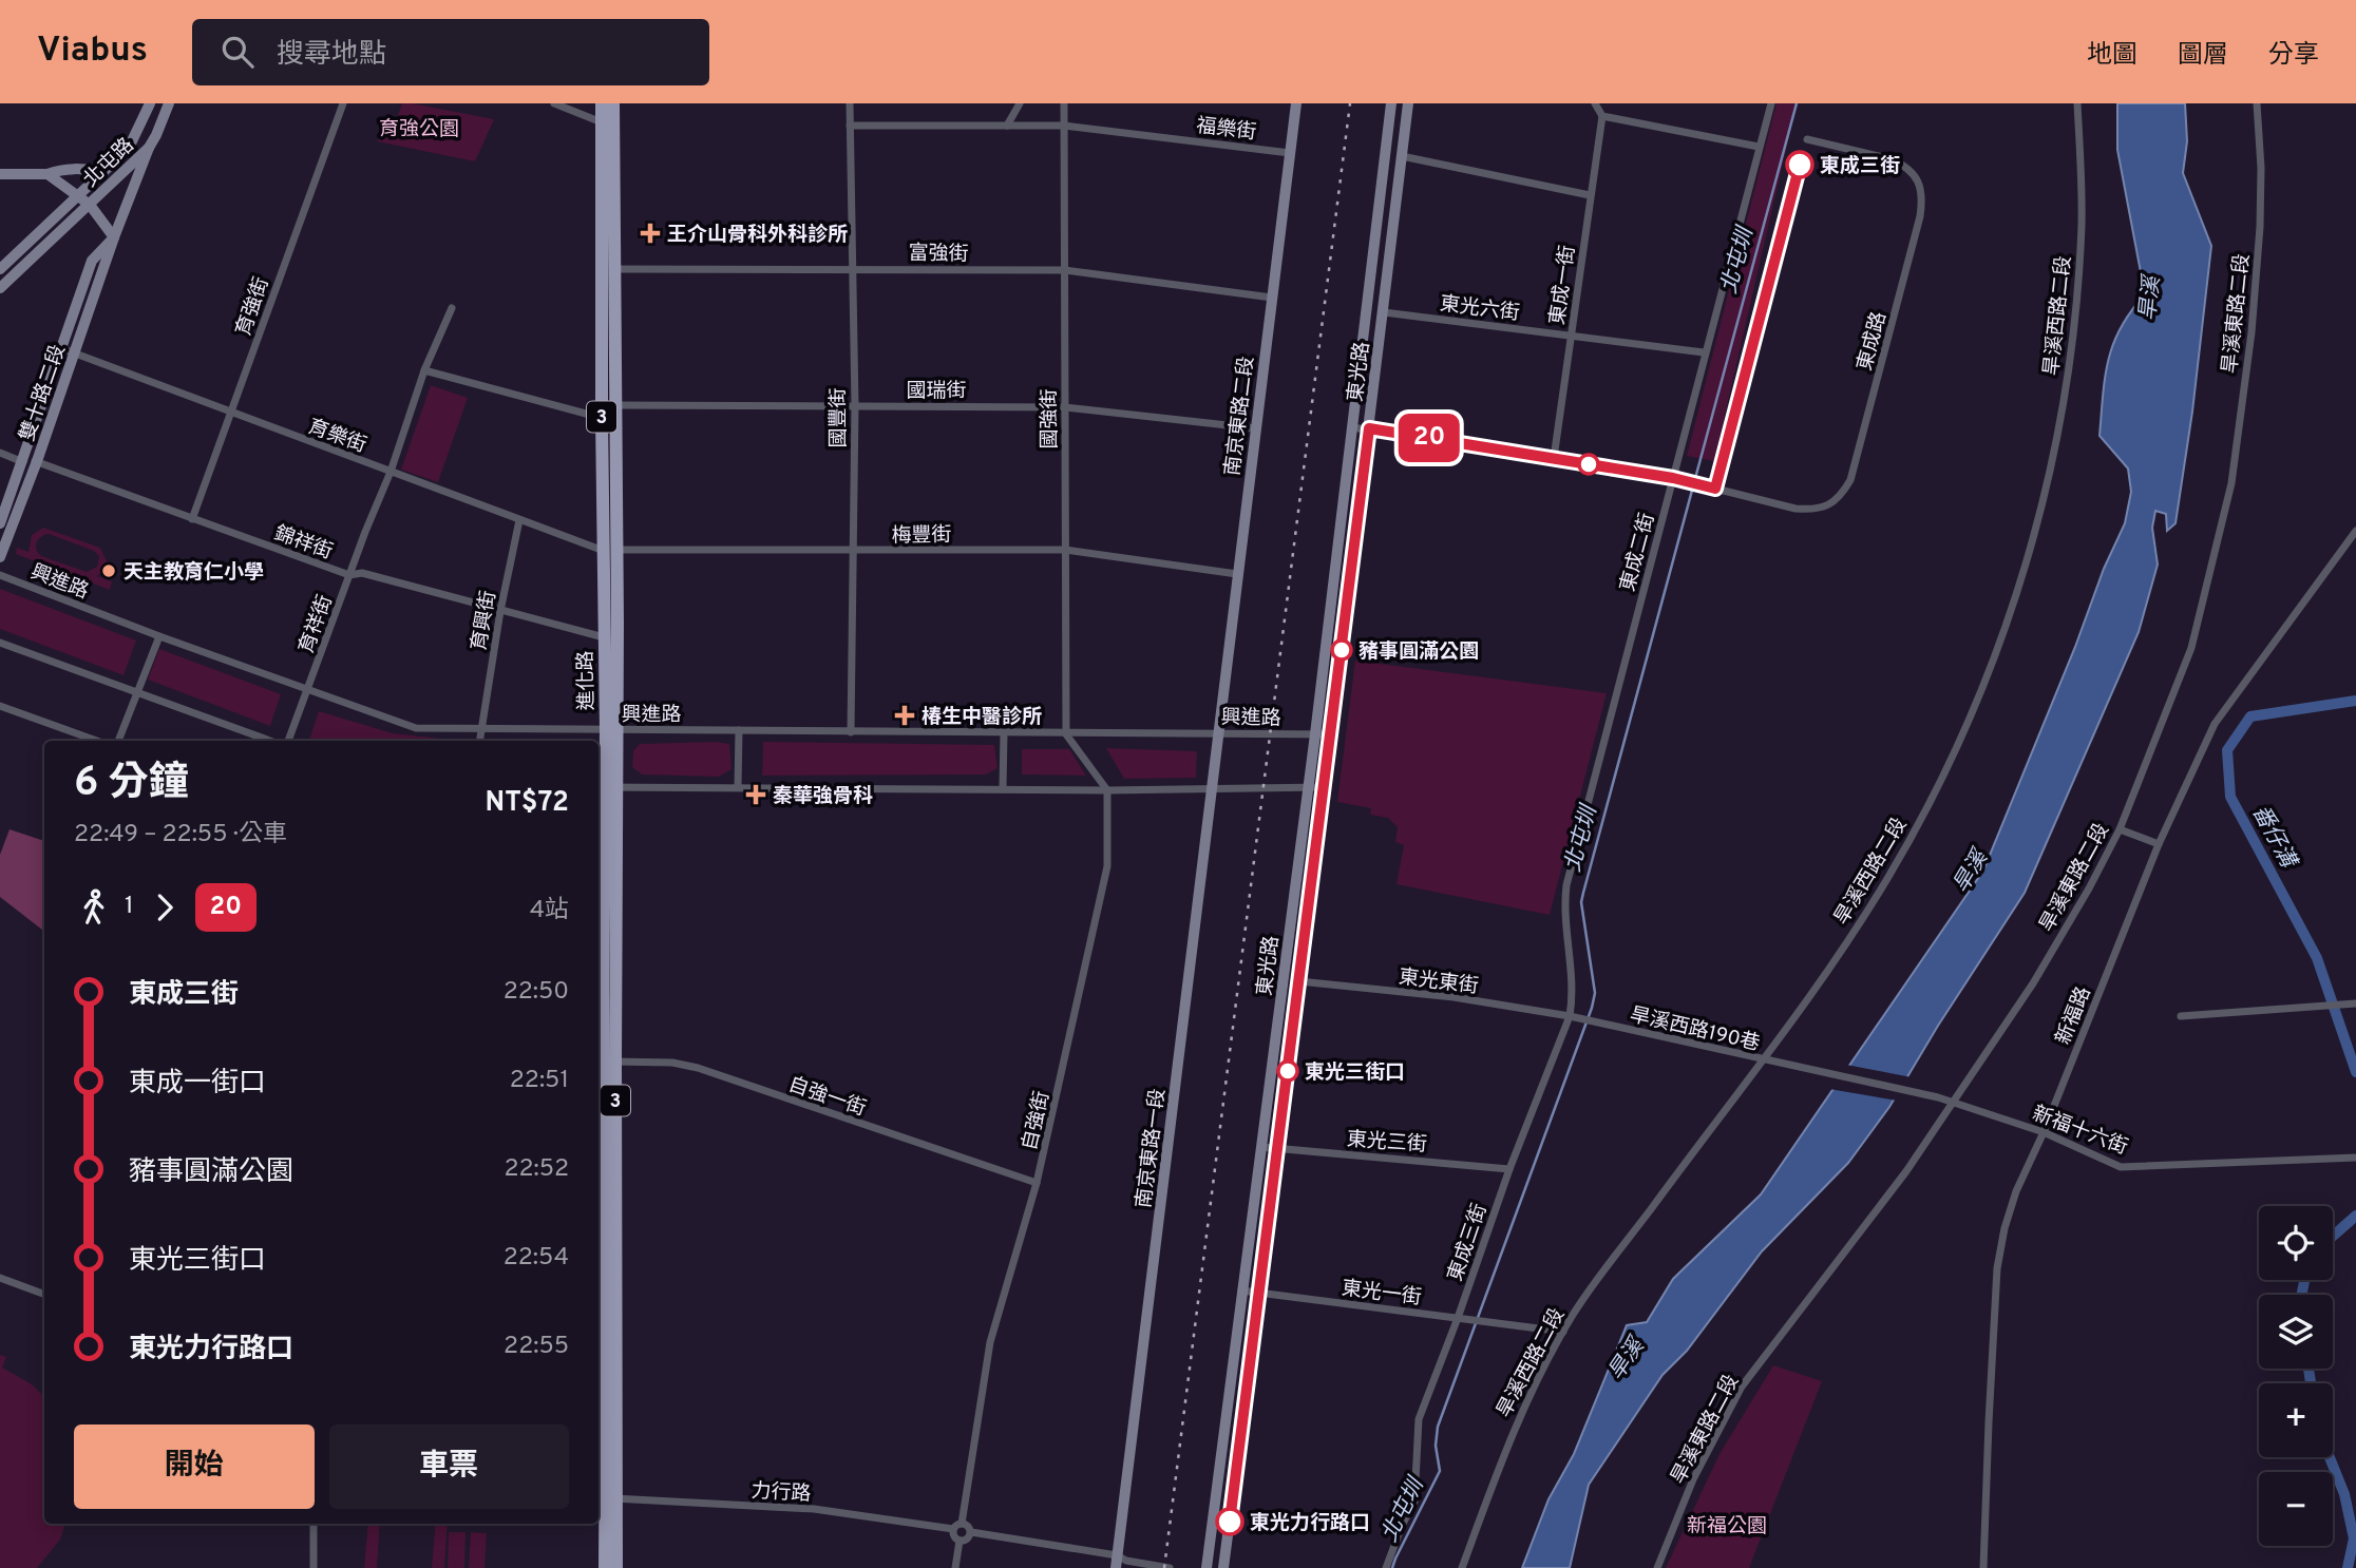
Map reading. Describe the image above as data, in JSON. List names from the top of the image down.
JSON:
{
  "streets": {
    "main road": ["3", "進化路"],
    "street": [
      "福樂街",
      "北屯路",
      "富強街",
      "東成一街",
      "育強街",
      "東光六街",
      "旱溪東路二段",
      "旱溪西路二段",
      "東成路",
      "東光路",
      "國瑞街",
      "雙十路二段",
      "南京東路二段",
      "國豐街",
      "國強街",
      "育樂街",
      "梅豐街",
      "錦祥街",
      "東成二街",
      "興進路",
      "育興街",
      "育祥街",
      "東光東街",
      "新福路",
      "旱溪西路190巷",
      "自強一街",
      "自強街",
      "新福十六街",
      "東光三街",
      "南京東路一段",
      "東成三街",
      "東光一街",
      "力行路"
    ]
  },
  "crossings": [
    ["福樂街", "南京東路二段"],
    ["福樂街", "國豐街"],
    ["福樂街", "國強街"],
    ["北屯路", "雙十路二段"],
    ["富強街", "南京東路二段"],
    ["富強街", "國豐街"],
    ["富強街", "國強街"],
    ["富強街", "進化路"],
    ["東成一街", "東光六街"],
    ["育強街", "育樂街"],
    ["育強街", "錦祥街"],
    ["東光六街", "東光路"],
    ["東光六街", "東成二街"],
    ["旱溪東路二段", "新福十六街"],
    ["旱溪西路二段", "旱溪西路190巷"],
    ["旱溪西路二段", "東光一街"],
    ["東成路", "東成二街"],
    ["東光路", "興進路"],
    ["東光路", "東光東街"],
    ["東光路", "東光三街"],
    ["東光路", "東光一街"],
    ["國瑞街", "南京東路二段"],
    ["國瑞街", "國豐街"],
    ["國瑞街", "國強街"],
    ["國瑞街", "進化路"],
    ["雙十路二段", "育樂街"],
    ["雙十路二段", "錦祥街"],
    ["南京東路二段", "梅豐街"],
    ["南京東路二段", "興進路"],
    ["南京東路二段", "南京東路一段"],
    ["國豐街", "梅豐街"],
    ["國豐街", "興進路"],
    ["國強街", "梅豐街"],
    ["國強街", "興進路"],
    ["育樂街", "梅豐街"],
    ["育樂街", "育興街"],
    ["育樂街", "育祥街"],
    ["育樂街", "進化路"],
    ["梅豐街", "進化路"],
    ["錦祥街", "育興街"],
    ["錦祥街", "育祥街"],
    ["錦祥街", "進化路"],
    ["東成二街", "東成三街"],
    ["興進路", "育興街"],
    ["興進路", "育祥街"],
    ["興進路", "進化路"],
    ["興進路", "南京東路一段"],
    ["進化路", "自強一街"],
    ["進化路", "力行路"],
    ["東光東街", "旱溪西路190巷"],
    ["東光東街", "東成三街"],
    ["新福路", "新福十六街"],
    ["旱溪西路190巷", "新福十六街"],
    ["自強一街", "自強街"],
    ["自強街", "力行路"],
    ["東光三街", "東成三街"],
    ["東成三街", "東光一街"]
  ],
  "water": ["北屯圳", "旱溪", "番仔溝"],
  "parks": ["育強公園", "新福公園"],
  "places": {
    "other": [
      "東成三街",
      "天主教育仁小學",
      "豬事圓滿公園",
      "東光三街口",
      "東光力行路口"
    ],
    "health": ["王介山骨科外科診所", "椿生中醫診所", "秦華強骨科"]
  },
  "lines": ["bus line 20"],
  "page": {
    "header": "Viabus",
    "search": "搜尋地點",
    "nav": ["地圖", "圖層", "分享"],
    "on_map": "20",
    "heading": ["6 分鐘", "22:49 – 22:55 · 公車", "NT$72"],
    "legs": ["1", "20", "4站"],
    "list": [
      {
        "name": "東成三街",
        "value": "22:50"
      },
      {
        "name": "東成一街口",
        "value": "22:51"
      },
      {
        "name": "豬事圓滿公園",
        "value": "22:52"
      },
      {
        "name": "東光三街口",
        "value": "22:54"
      },
      {
        "name": "東光力行路口",
        "value": "22:55"
      }
    ],
    "map_buttons": ["+", "−"],
    "buttons": ["開始", "車票"]
  }
}
